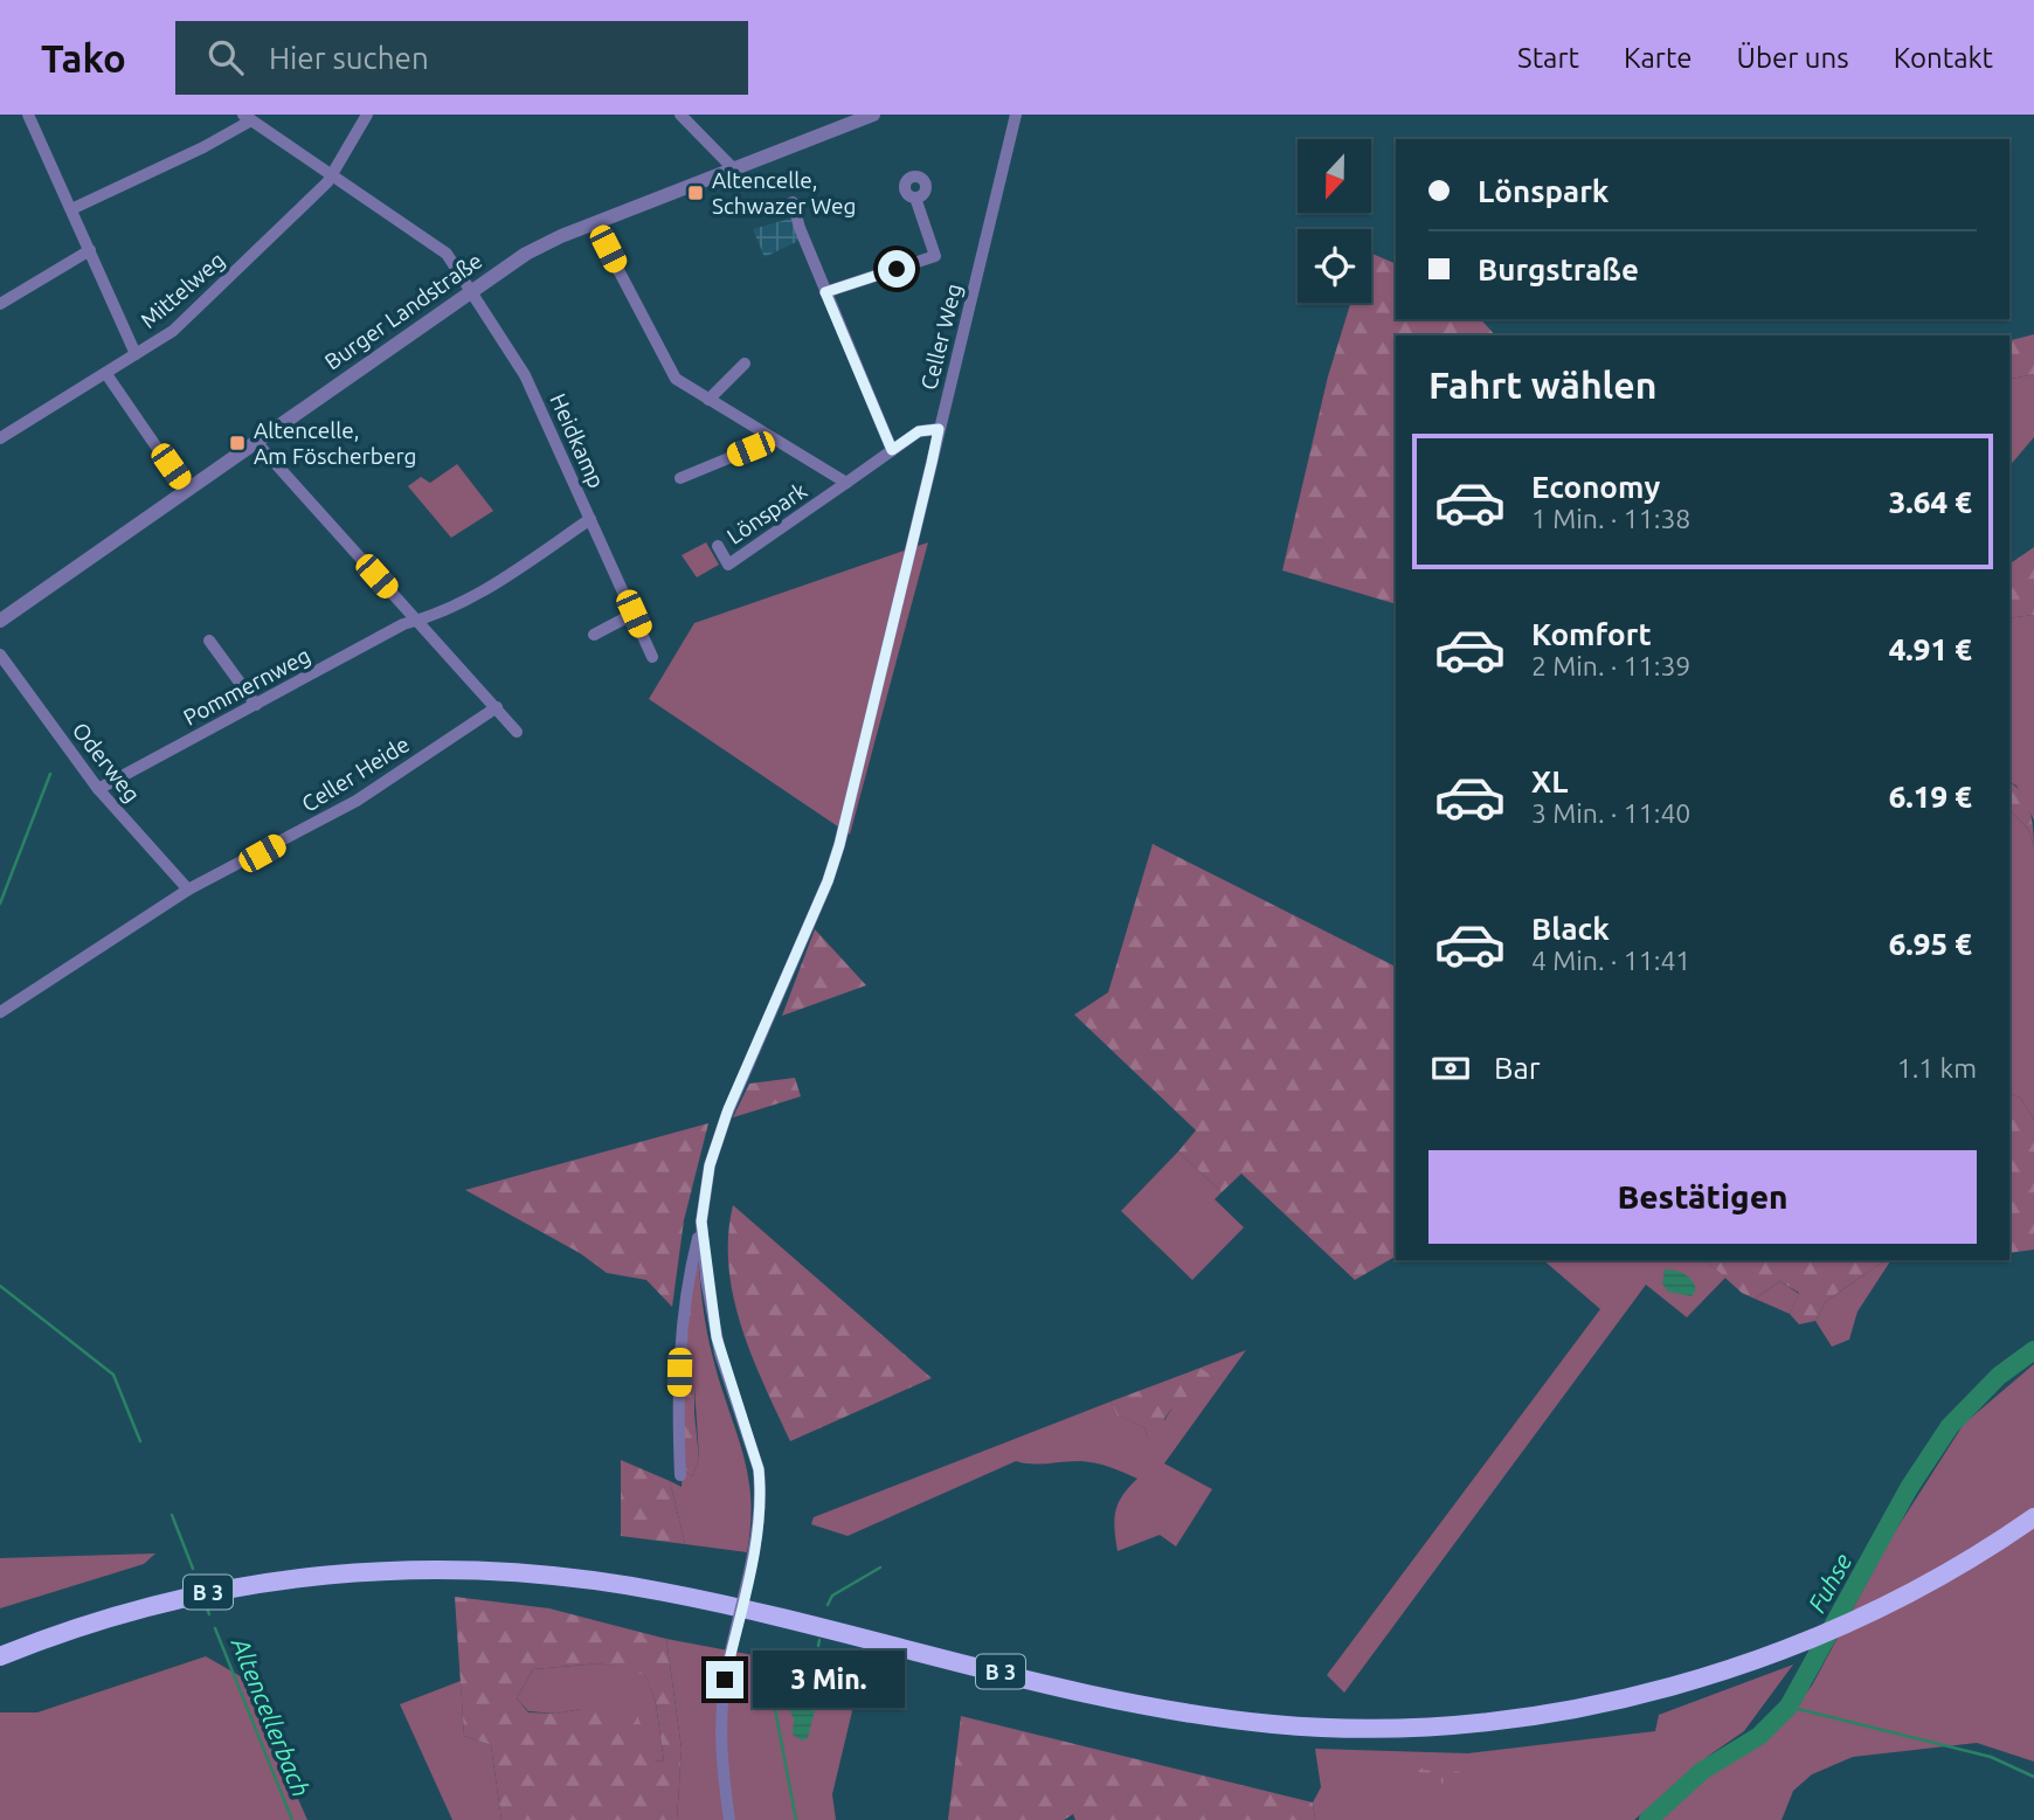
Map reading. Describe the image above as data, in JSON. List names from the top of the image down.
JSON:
{
  "streets": {
    "highway": ["B 3"],
    "street": [
      "Mittelweg",
      "Burger Landstraße",
      "Celler Weg",
      "Heidkamp",
      "Lönspark",
      "Pommernweg",
      "Oderweg",
      "Celler Heide"
    ]
  },
  "crossings": [
    ["Mittelweg", "Heidkamp"],
    ["Burger Landstraße", "Heidkamp"],
    ["Burger Landstraße", "Lönspark"],
    ["Celler Weg", "Lönspark"],
    ["Heidkamp", "Pommernweg"],
    ["Pommernweg", "Oderweg"],
    ["Oderweg", "Celler Heide"]
  ],
  "water": ["Fuhse", "Altencellerbach"],
  "places": {
    "transit": ["Altencelle, Schwazer Weg", "Altencelle, Am Föscherberg"]
  },
  "north": "bottom",
  "page": {
    "header": "Tako",
    "search": "Hier suchen",
    "nav": [
      "Start",
      "Karte",
      "Über uns",
      "Kontakt"
    ],
    "banner": ["Lönspark", "Burgstraße"],
    "heading": "Fahrt wählen",
    "list": [
      {
        "name": "Economy",
        "note": "1 Min. · 11:38",
        "value": "3.64 €"
      },
      {
        "name": "Komfort",
        "note": "2 Min. · 11:39",
        "value": "4.91 €"
      },
      {
        "name": "XL",
        "note": "3 Min. · 11:40",
        "value": "6.19 €"
      },
      {
        "name": "Black",
        "note": "4 Min. · 11:41",
        "value": "6.95 €"
      }
    ],
    "pay": ["Bar", "1.1 km"],
    "buttons": "Bestätigen",
    "bubble": "3 Min."
  }
}
